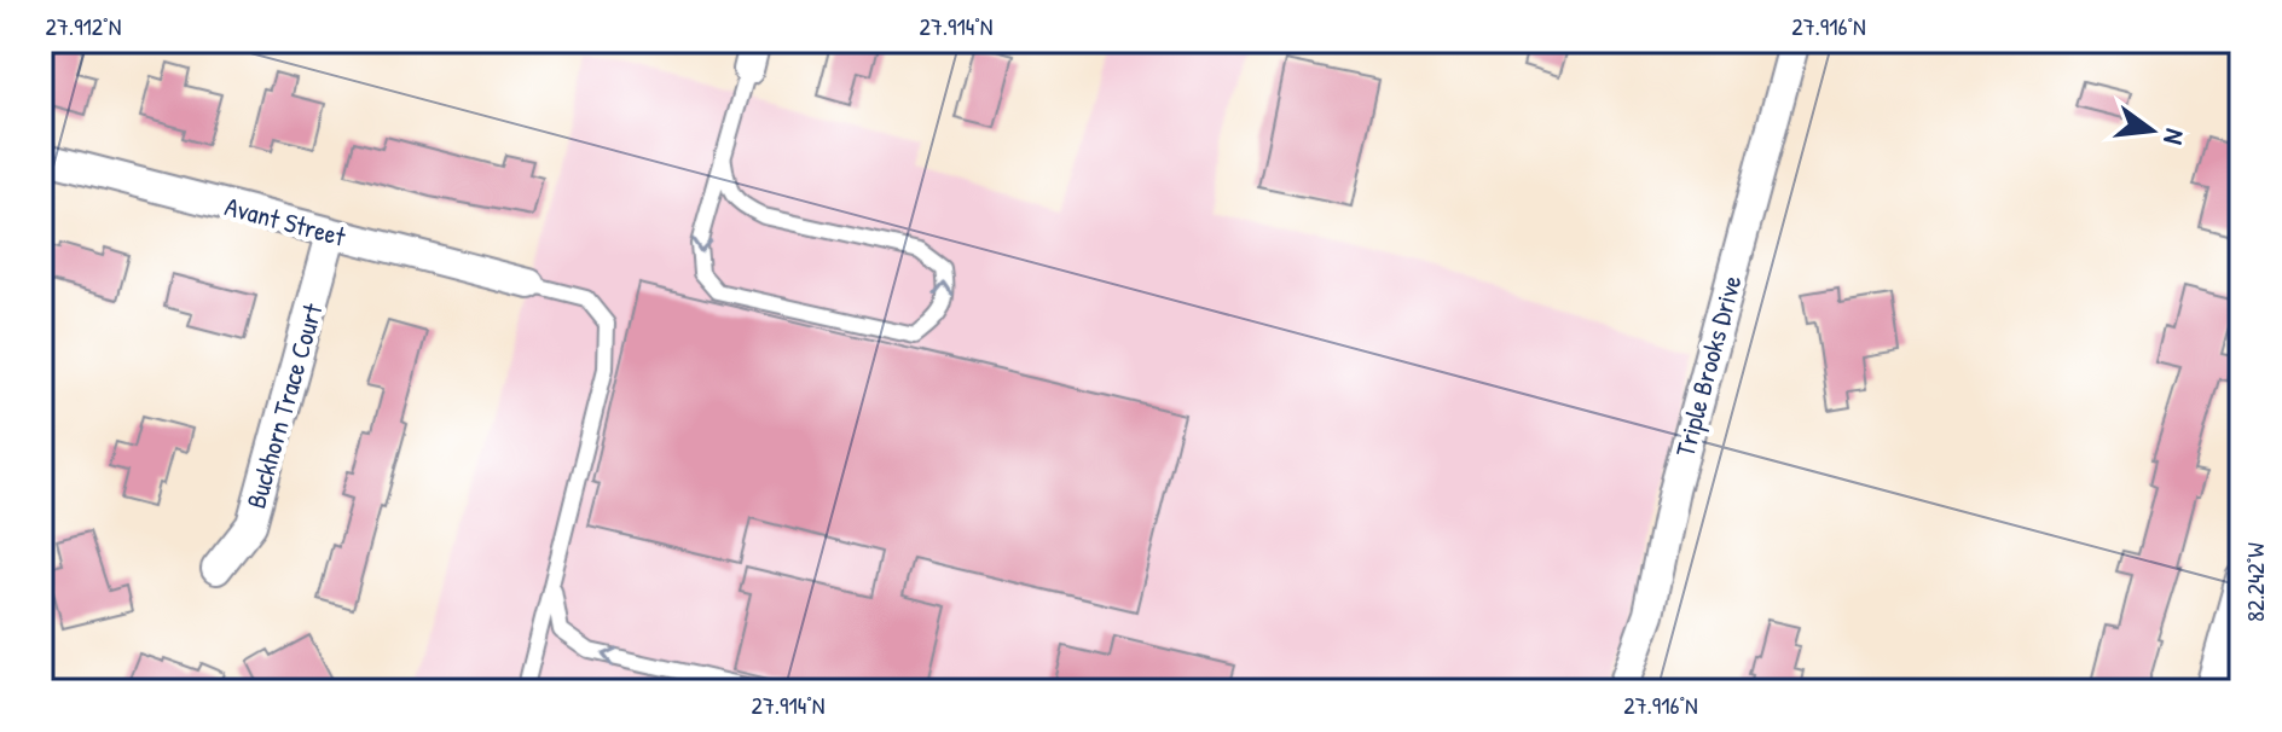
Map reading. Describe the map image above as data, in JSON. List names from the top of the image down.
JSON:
{
  "streets": {
    "street": ["Avant Street", "Triple Brooks Drive", "Buckhorn Trace Court"]
  },
  "crossings": [
    ["Avant Street", "Buckhorn Trace Court"]
  ],
  "north": "right",
  "coordinates": [
    "27.912°N",
    "27.914°N",
    "27.916°N",
    "82.242°W"
  ]
}
